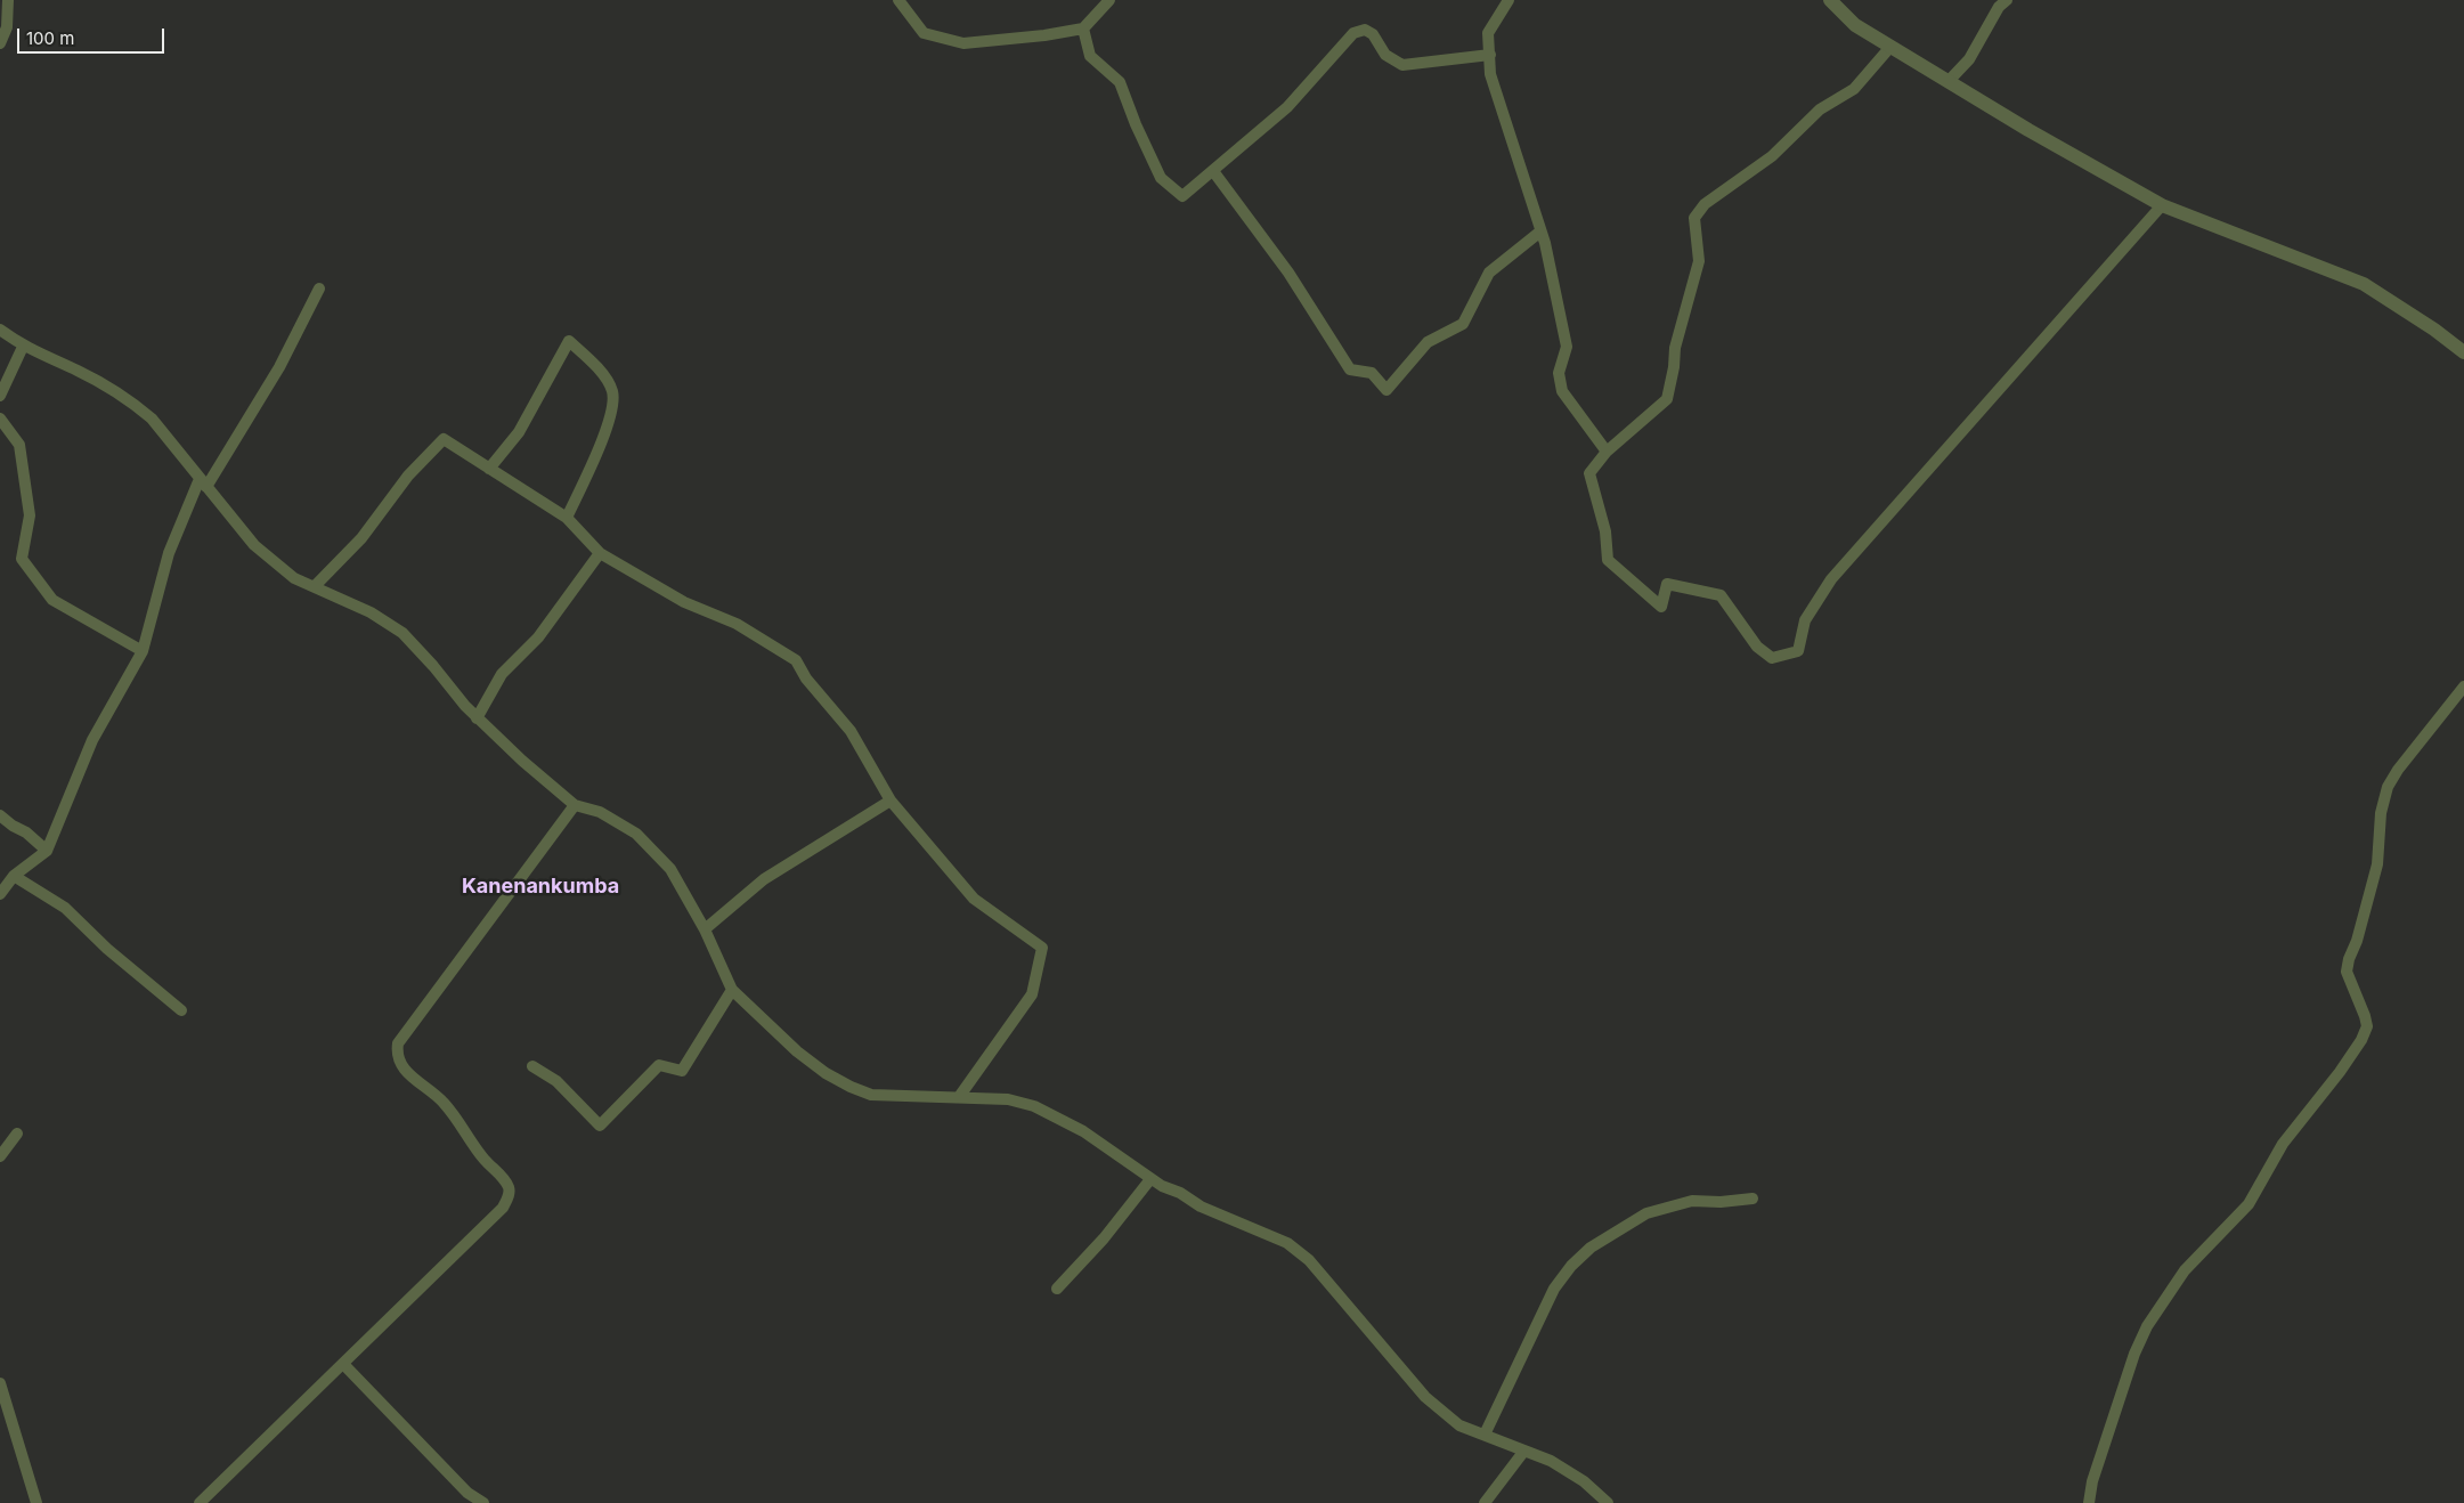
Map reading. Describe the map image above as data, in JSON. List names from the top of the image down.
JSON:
{
  "districts": ["Kanenankumba"],
  "scale_bar": "100 m"
}
